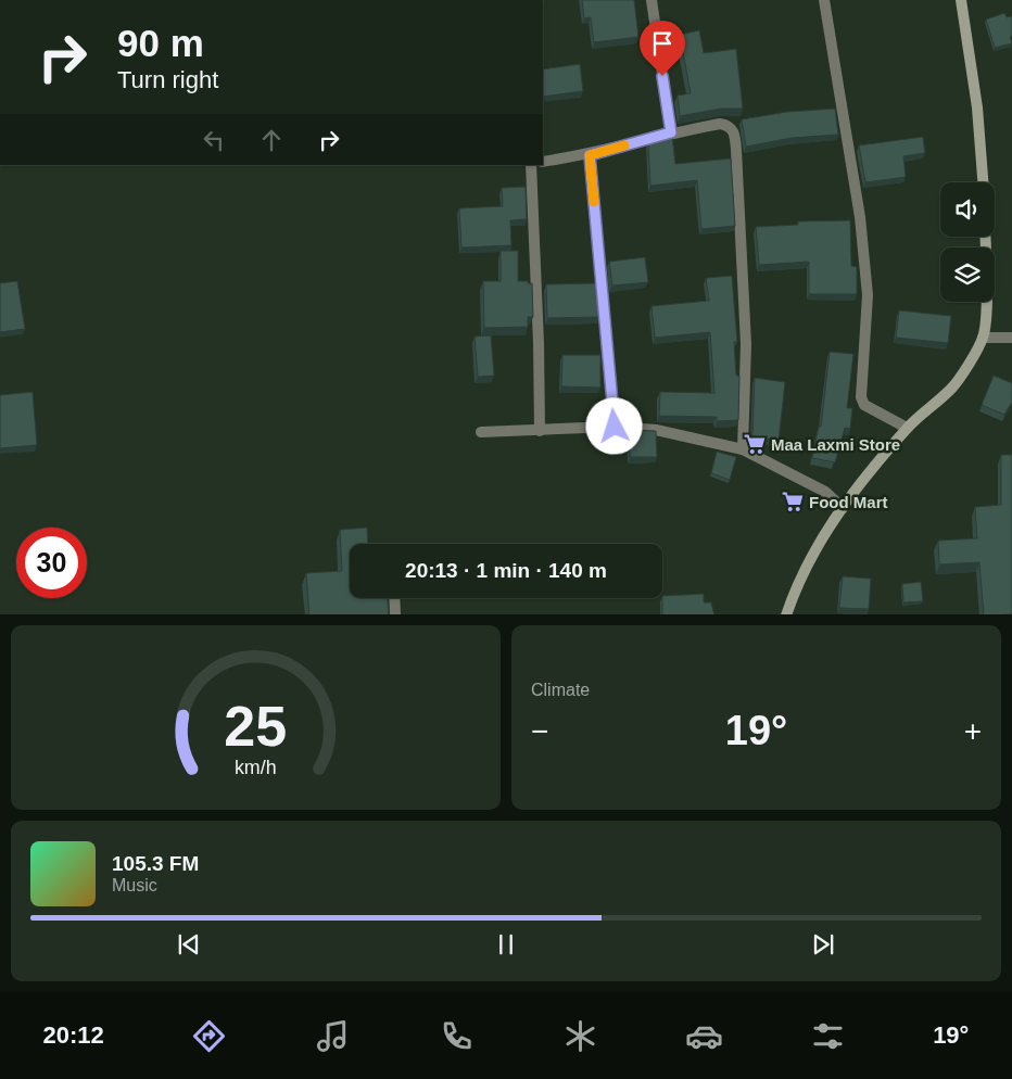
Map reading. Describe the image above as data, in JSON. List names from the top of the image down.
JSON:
{
  "places": {
    "supermarket": ["Maa Laxmi Store", "Food Mart"]
  },
  "page": {
    "turn": ["90 m", "Turn right"],
    "limit": "30",
    "trip": "20:13 · 1 min · 140 m",
    "tile": "Climate",
    "heat": ["−", "19°", "+"],
    "song": ["105.3 FM", "Music"],
    "tabs": ["20:12", "19°"],
    "gauge": ["25", "km/h"]
  }
}
